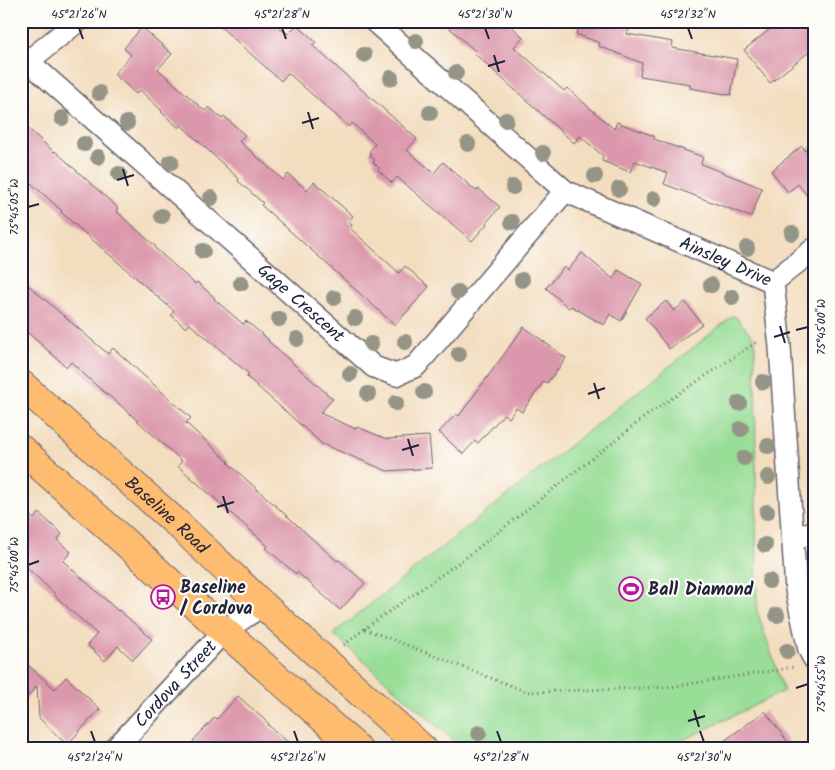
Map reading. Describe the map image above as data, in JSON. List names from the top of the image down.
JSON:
{
  "streets": {
    "main road": ["Baseline Road"],
    "street": ["Ainsley Drive", "Gage Crescent", "Cordova Street"]
  },
  "crossings": [
    ["Ainsley Drive", "Gage Crescent"],
    ["Baseline Road", "Cordova Street"]
  ],
  "places": {
    "sports": ["Ball Diamond"],
    "bus stop": ["Baseline / Cordova"]
  },
  "coordinates": [
    "45°21'26\"N",
    "45°21'28\"N",
    "45°21'30\"N",
    "45°21'32\"N",
    "75°45'05\"W",
    "75°45'00\"W",
    "75°44'55\"W",
    "45°21'24\"N"
  ]
}
